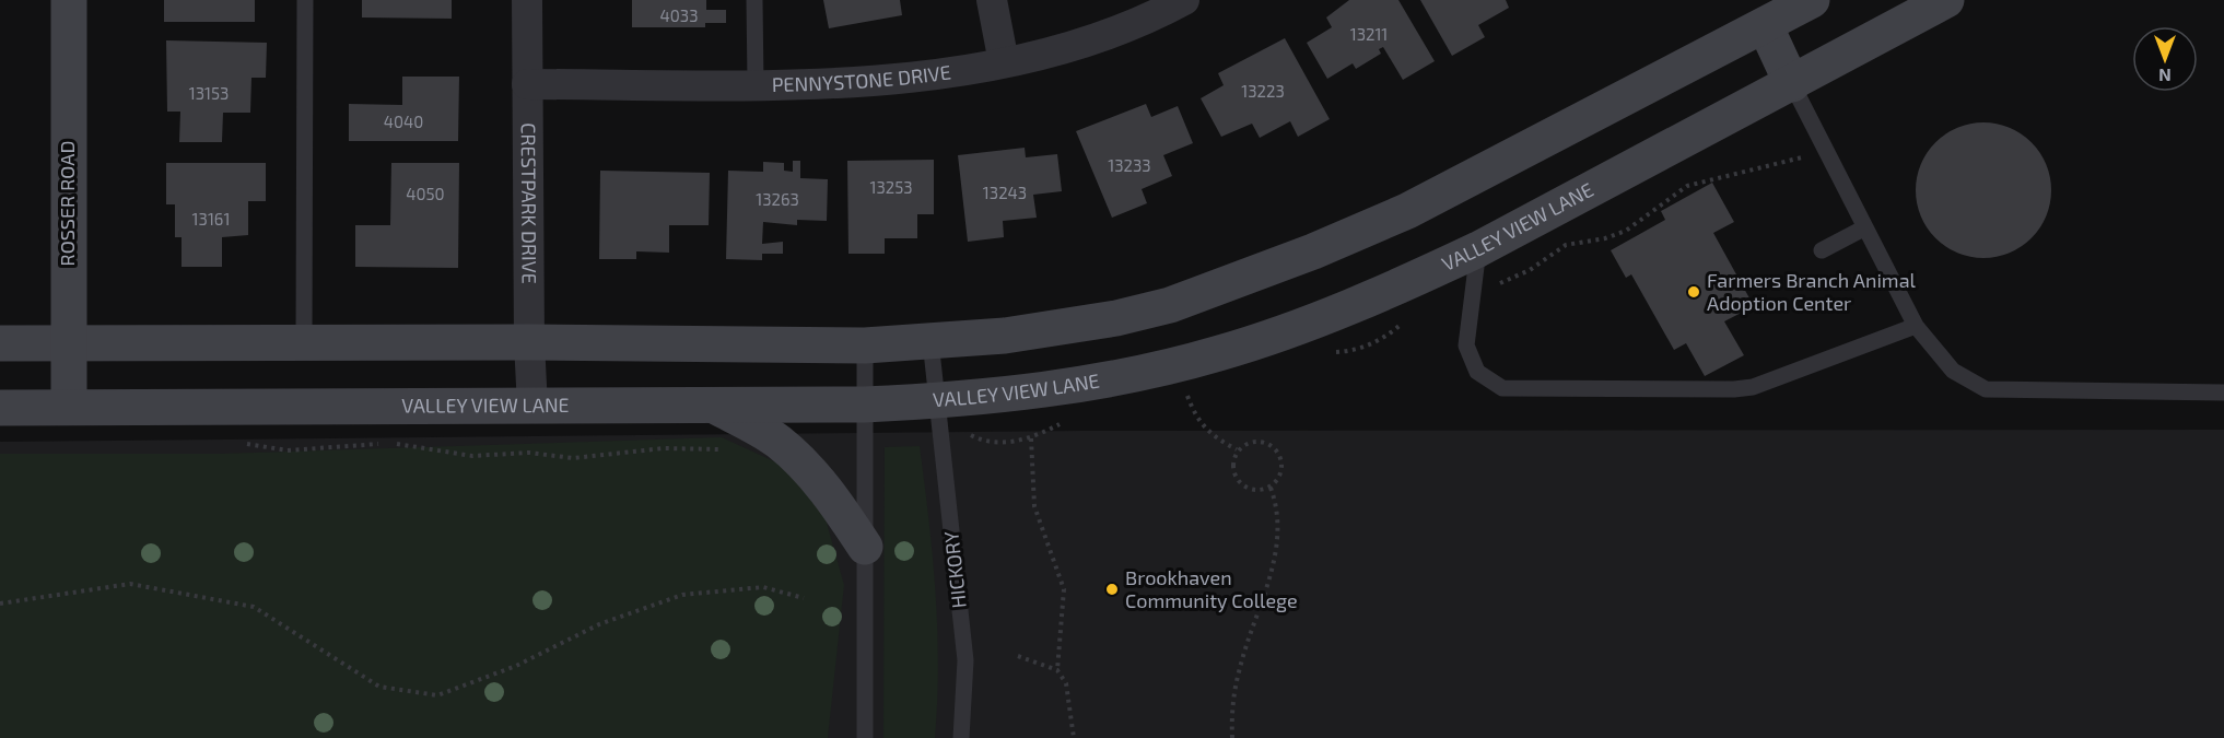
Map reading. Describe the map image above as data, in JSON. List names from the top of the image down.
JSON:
{
  "streets": {
    "main road": ["ROSSER ROAD", "VALLEY VIEW LANE"],
    "street": ["PENNYSTONE DRIVE", "CRESTPARK DRIVE"],
    "lane": ["HICKORY"]
  },
  "crossings": [
    ["PENNYSTONE DRIVE", "CRESTPARK DRIVE"],
    ["ROSSER ROAD", "VALLEY VIEW LANE"],
    ["CRESTPARK DRIVE", "VALLEY VIEW LANE"],
    ["VALLEY VIEW LANE", "HICKORY"]
  ],
  "places": ["Farmers Branch Animal Adoption Center", "Brookhaven Community College"],
  "house_numbers": [
    "4033",
    "13211",
    "13223",
    "13153",
    "4040",
    "13233",
    "13253",
    "13243",
    "4050",
    "13263",
    "13161"
  ],
  "north": "bottom"
}
